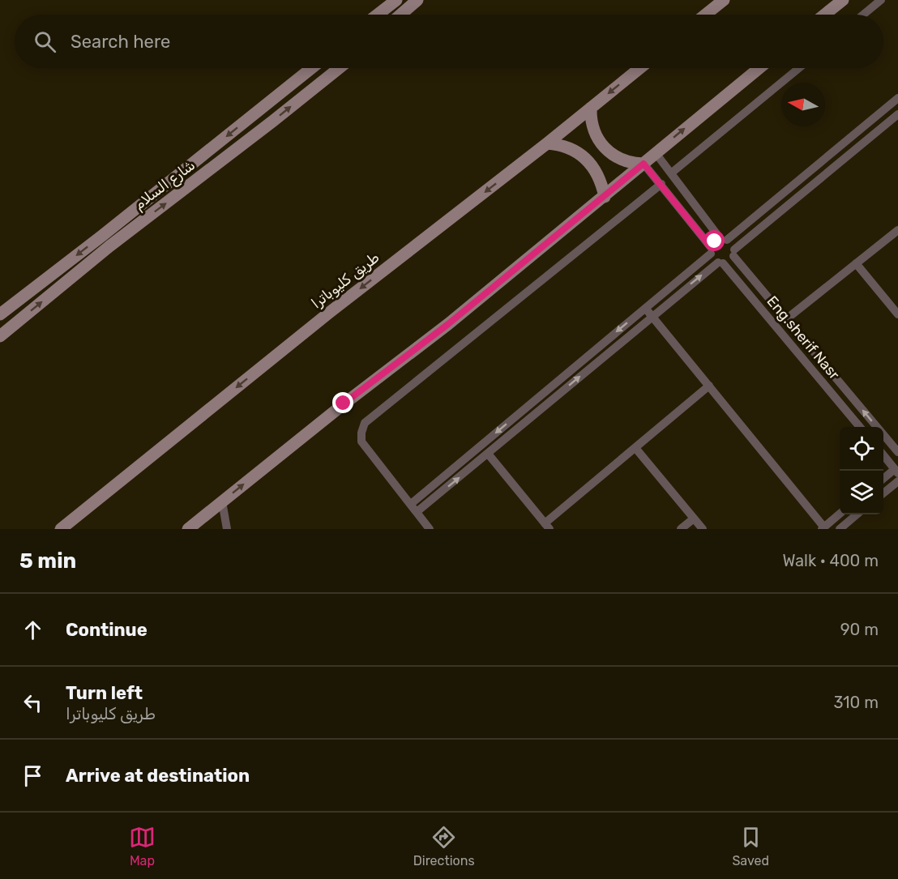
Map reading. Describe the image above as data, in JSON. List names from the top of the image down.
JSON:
{
  "streets": {
    "main road": ["شارع السلام", "طريق كليوباترا"],
    "street": ["Eng.sherif Nasr"]
  },
  "north": "left",
  "page": {
    "search": "Search here",
    "heading": ["5 min", "Walk · 400 m"],
    "list": [
      ["Continue", "90 m"],
      ["Turn left", "طريق كليوباترا", "310 m"],
      "Arrive at destination"
    ],
    "nav": ["Map", "Directions", "Saved"]
  }
}
